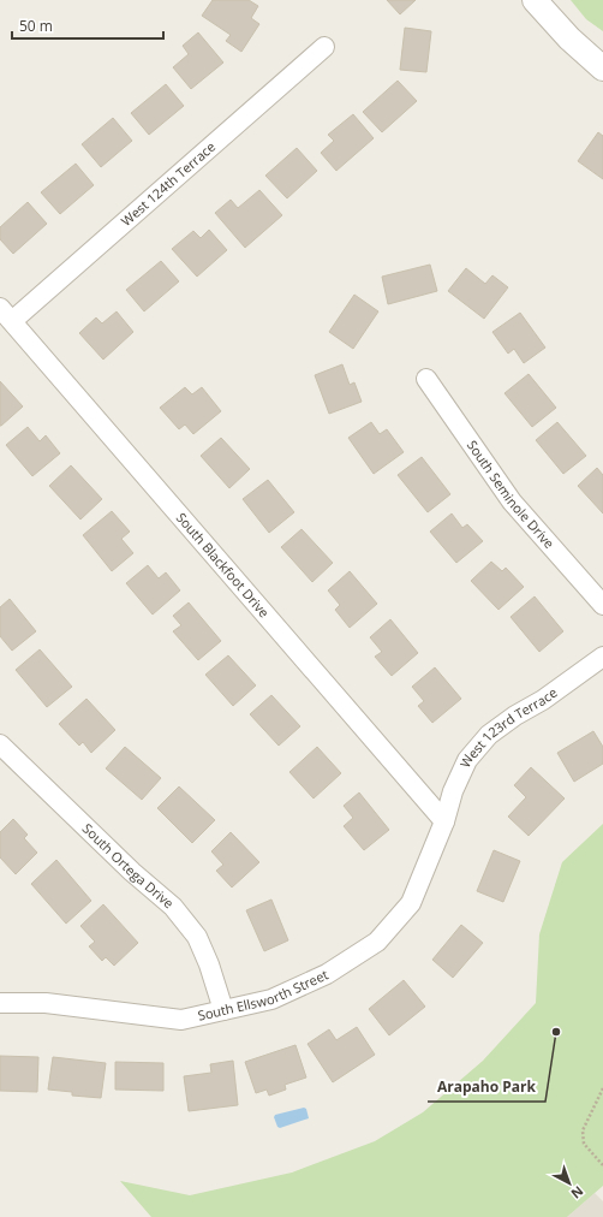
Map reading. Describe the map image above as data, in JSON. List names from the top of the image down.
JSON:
{
  "streets": {
    "street": [
      "West 124th Terrace",
      "South Seminole Drive",
      "South Blackfoot Drive",
      "West 123rd Terrace",
      "South Ortega Drive",
      "South Ellsworth Street"
    ]
  },
  "crossings": [
    ["West 124th Terrace", "South Blackfoot Drive"],
    ["South Blackfoot Drive", "West 123rd Terrace"],
    ["South Blackfoot Drive", "South Ellsworth Street"],
    ["West 123rd Terrace", "South Ellsworth Street"],
    ["South Ortega Drive", "South Ellsworth Street"]
  ],
  "places": ["Arapaho Park"],
  "scale_bar": "50 m",
  "north": "bottom right"
}
